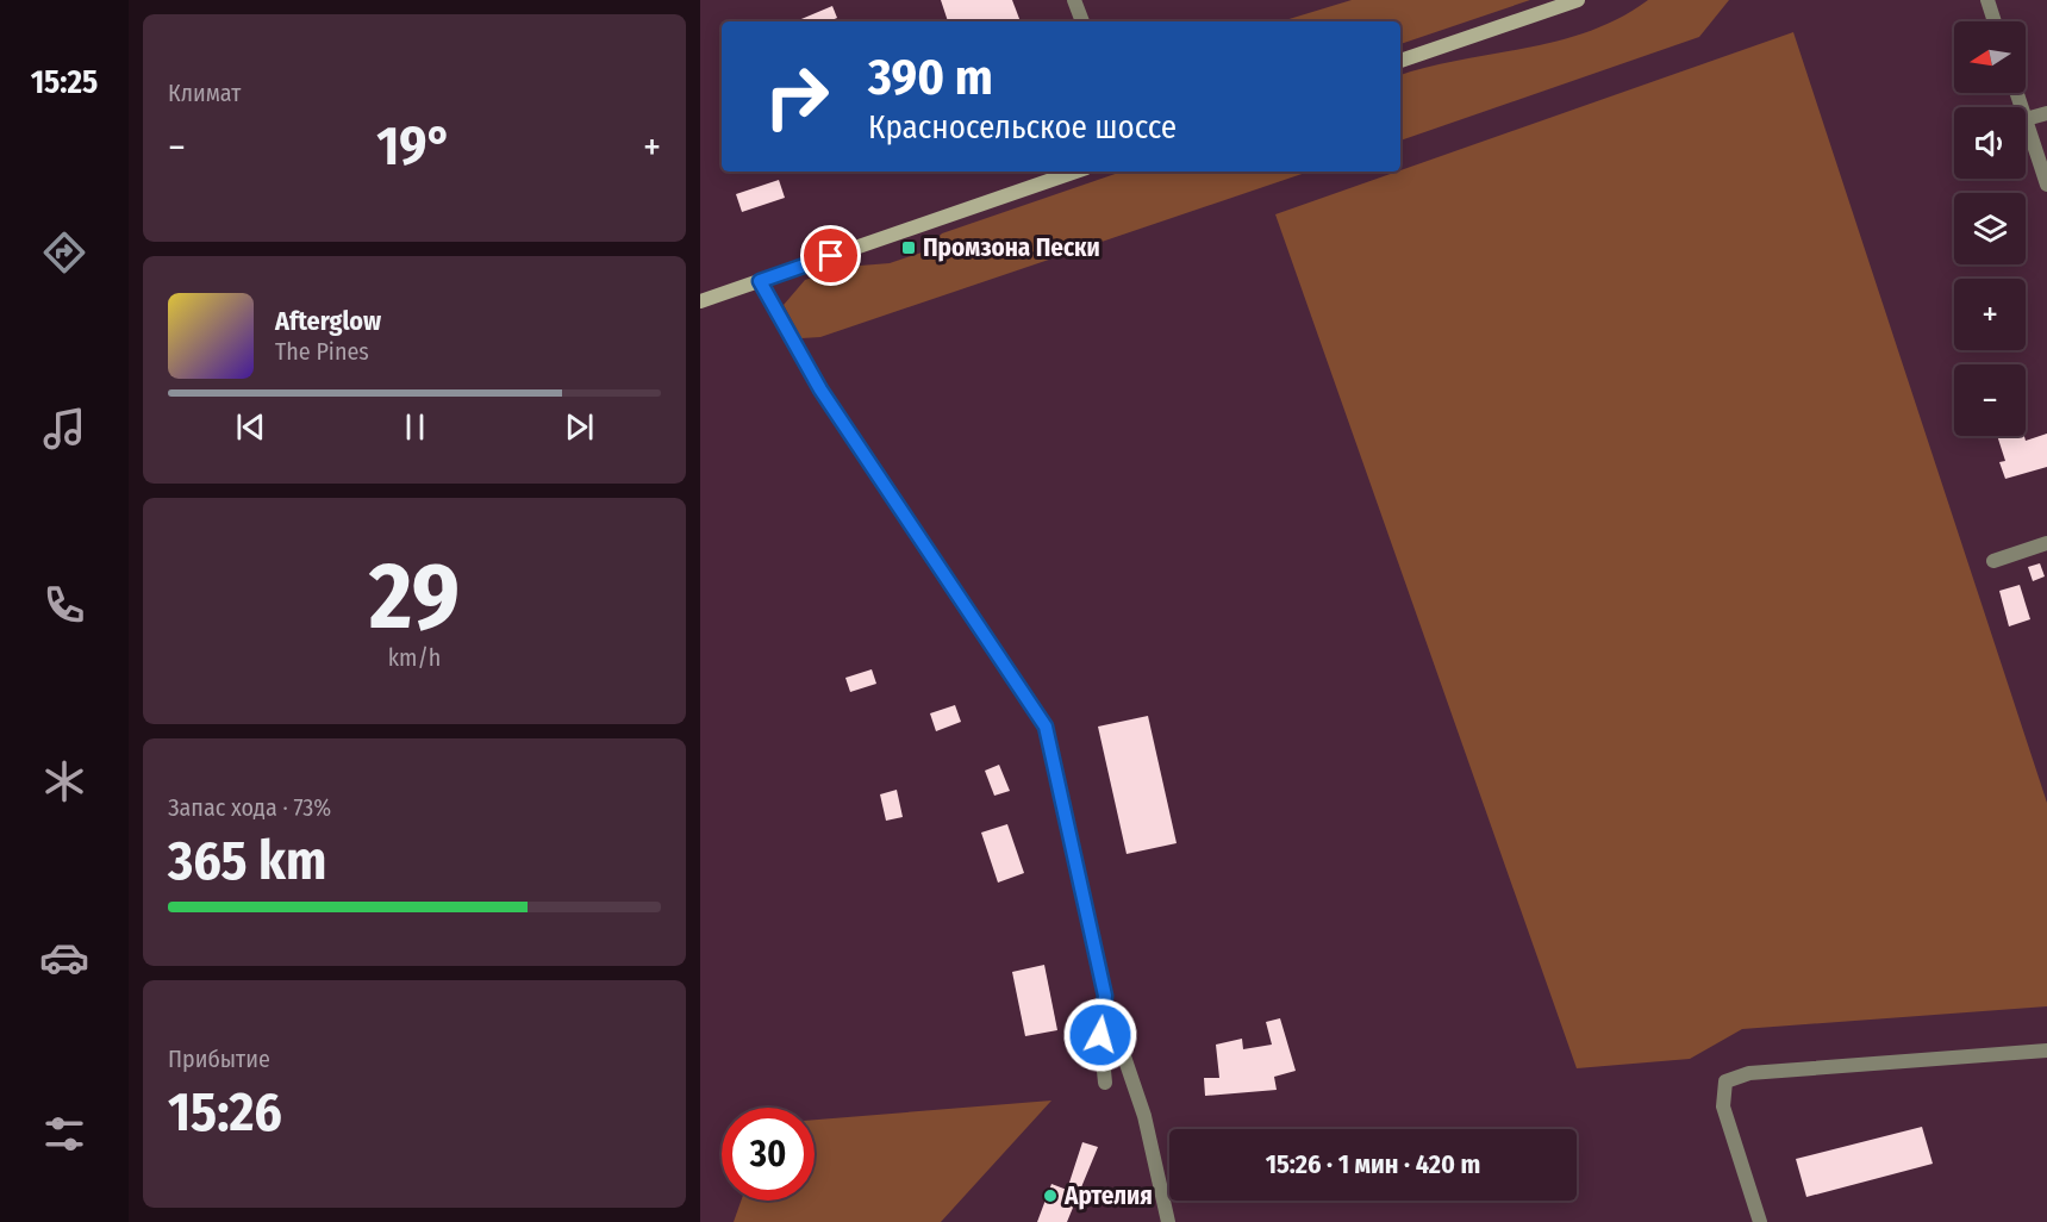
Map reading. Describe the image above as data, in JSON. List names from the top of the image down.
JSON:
{
  "places": {
    "transit": ["Промзона Пески"],
    "other": ["Артелия"]
  },
  "north": "left",
  "page": {
    "tabs": "15:25",
    "tile": [
      "Климат",
      ["29", "km/h"],
      ["Запас хода · 73%", "365 km"],
      ["Прибытие", "15:26"]
    ],
    "map_buttons": ["+", "−"],
    "turn": ["390 m", "Красносельское шоссе"],
    "heat": ["−", "19°", "+"],
    "song": ["Afterglow", "The Pines"],
    "limit": "30",
    "trip": "15:26 · 1 мин · 420 m"
  }
}
